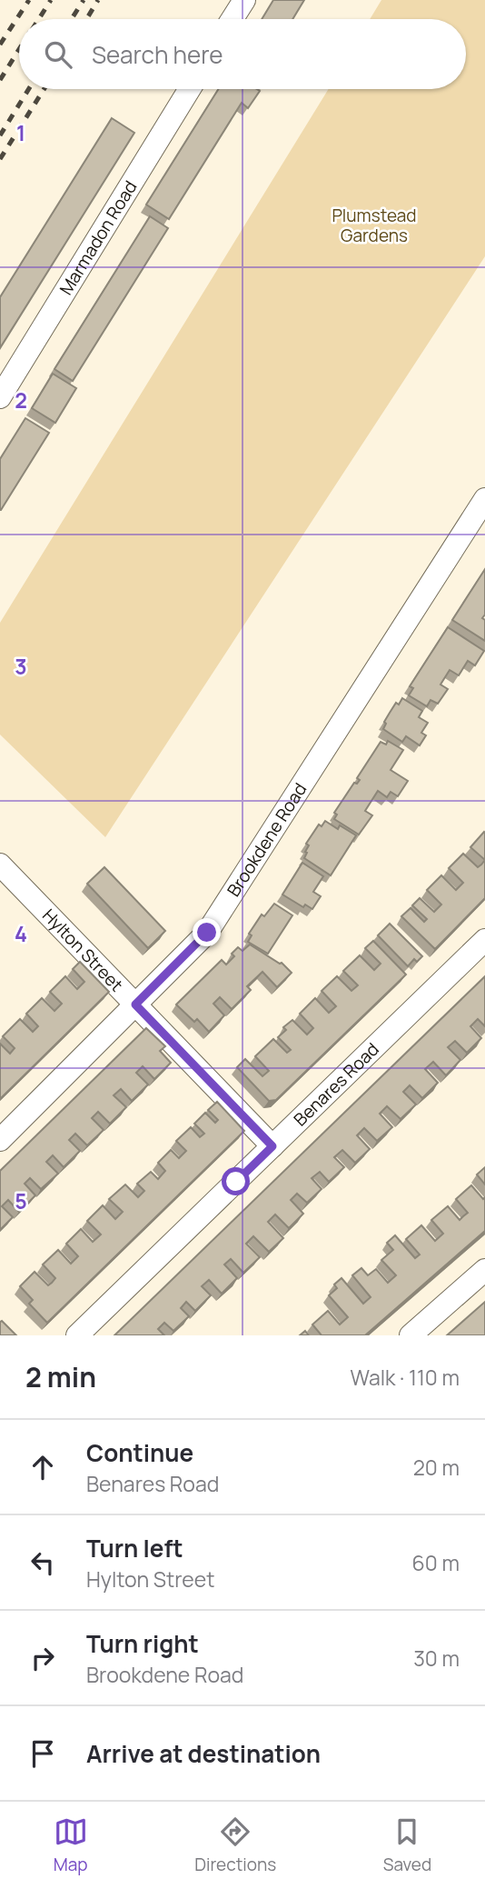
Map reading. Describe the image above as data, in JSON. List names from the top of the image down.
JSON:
{
  "streets": {
    "street": [
      "Marmadon Road",
      "Brookdene Road",
      "Hylton Street",
      "Benares Road"
    ]
  },
  "crossings": [
    ["Brookdene Road", "Hylton Street"],
    ["Hylton Street", "Benares Road"]
  ],
  "parks": ["Plumstead Gardens"],
  "page": {
    "search": "Search here",
    "heading": ["2 min", "Walk · 110 m"],
    "list": [
      ["Continue", "Benares Road", "20 m"],
      ["Turn left", "Hylton Street", "60 m"],
      ["Turn right", "Brookdene Road", "30 m"],
      "Arrive at destination"
    ],
    "nav": ["Map", "Directions", "Saved"]
  },
  "grid": {
    "rows": [
      "1",
      "2",
      "3",
      "4",
      "5"
    ]
  }
}
